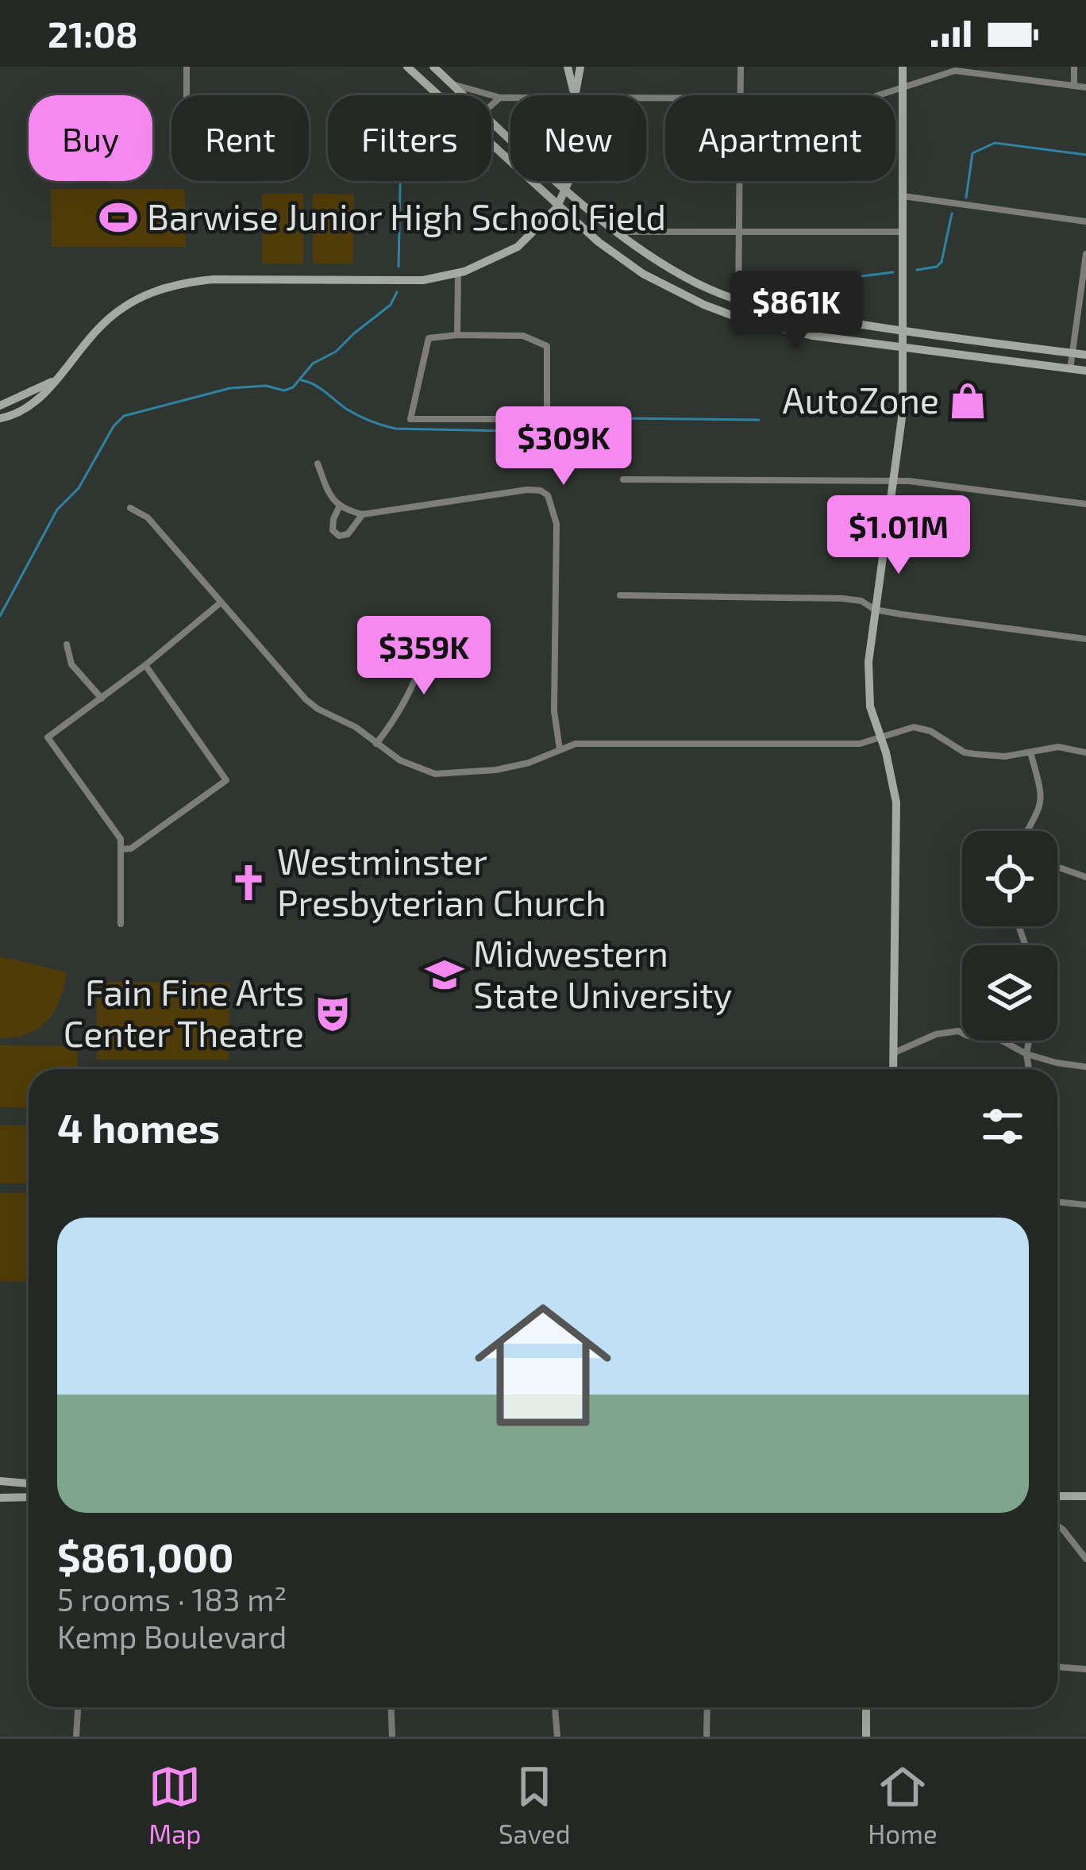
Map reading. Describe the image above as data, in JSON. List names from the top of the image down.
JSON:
{
  "places": {
    "sports": ["Barwise Junior High School Field"],
    "shop": ["AutoZone"],
    "church": ["Westminster Presbyterian Church"],
    "school or university": ["Midwestern State University"],
    "theatre": ["Fain Fine Arts Center Theatre"]
  },
  "page": {
    "status": "21:08",
    "chip": [
      "Buy",
      "Rent",
      "Filters",
      "New",
      "Apartment"
    ],
    "price": [
      "$861K",
      "$309K",
      "$1.01M",
      "$359K"
    ],
    "heading": "4 homes",
    "list": [
      {
        "name": "$861,000",
        "note": "5 rooms · 183 m² · Kemp Boulevard"
      }
    ],
    "tabs": ["Map", "Saved", "Home"]
  }
}
